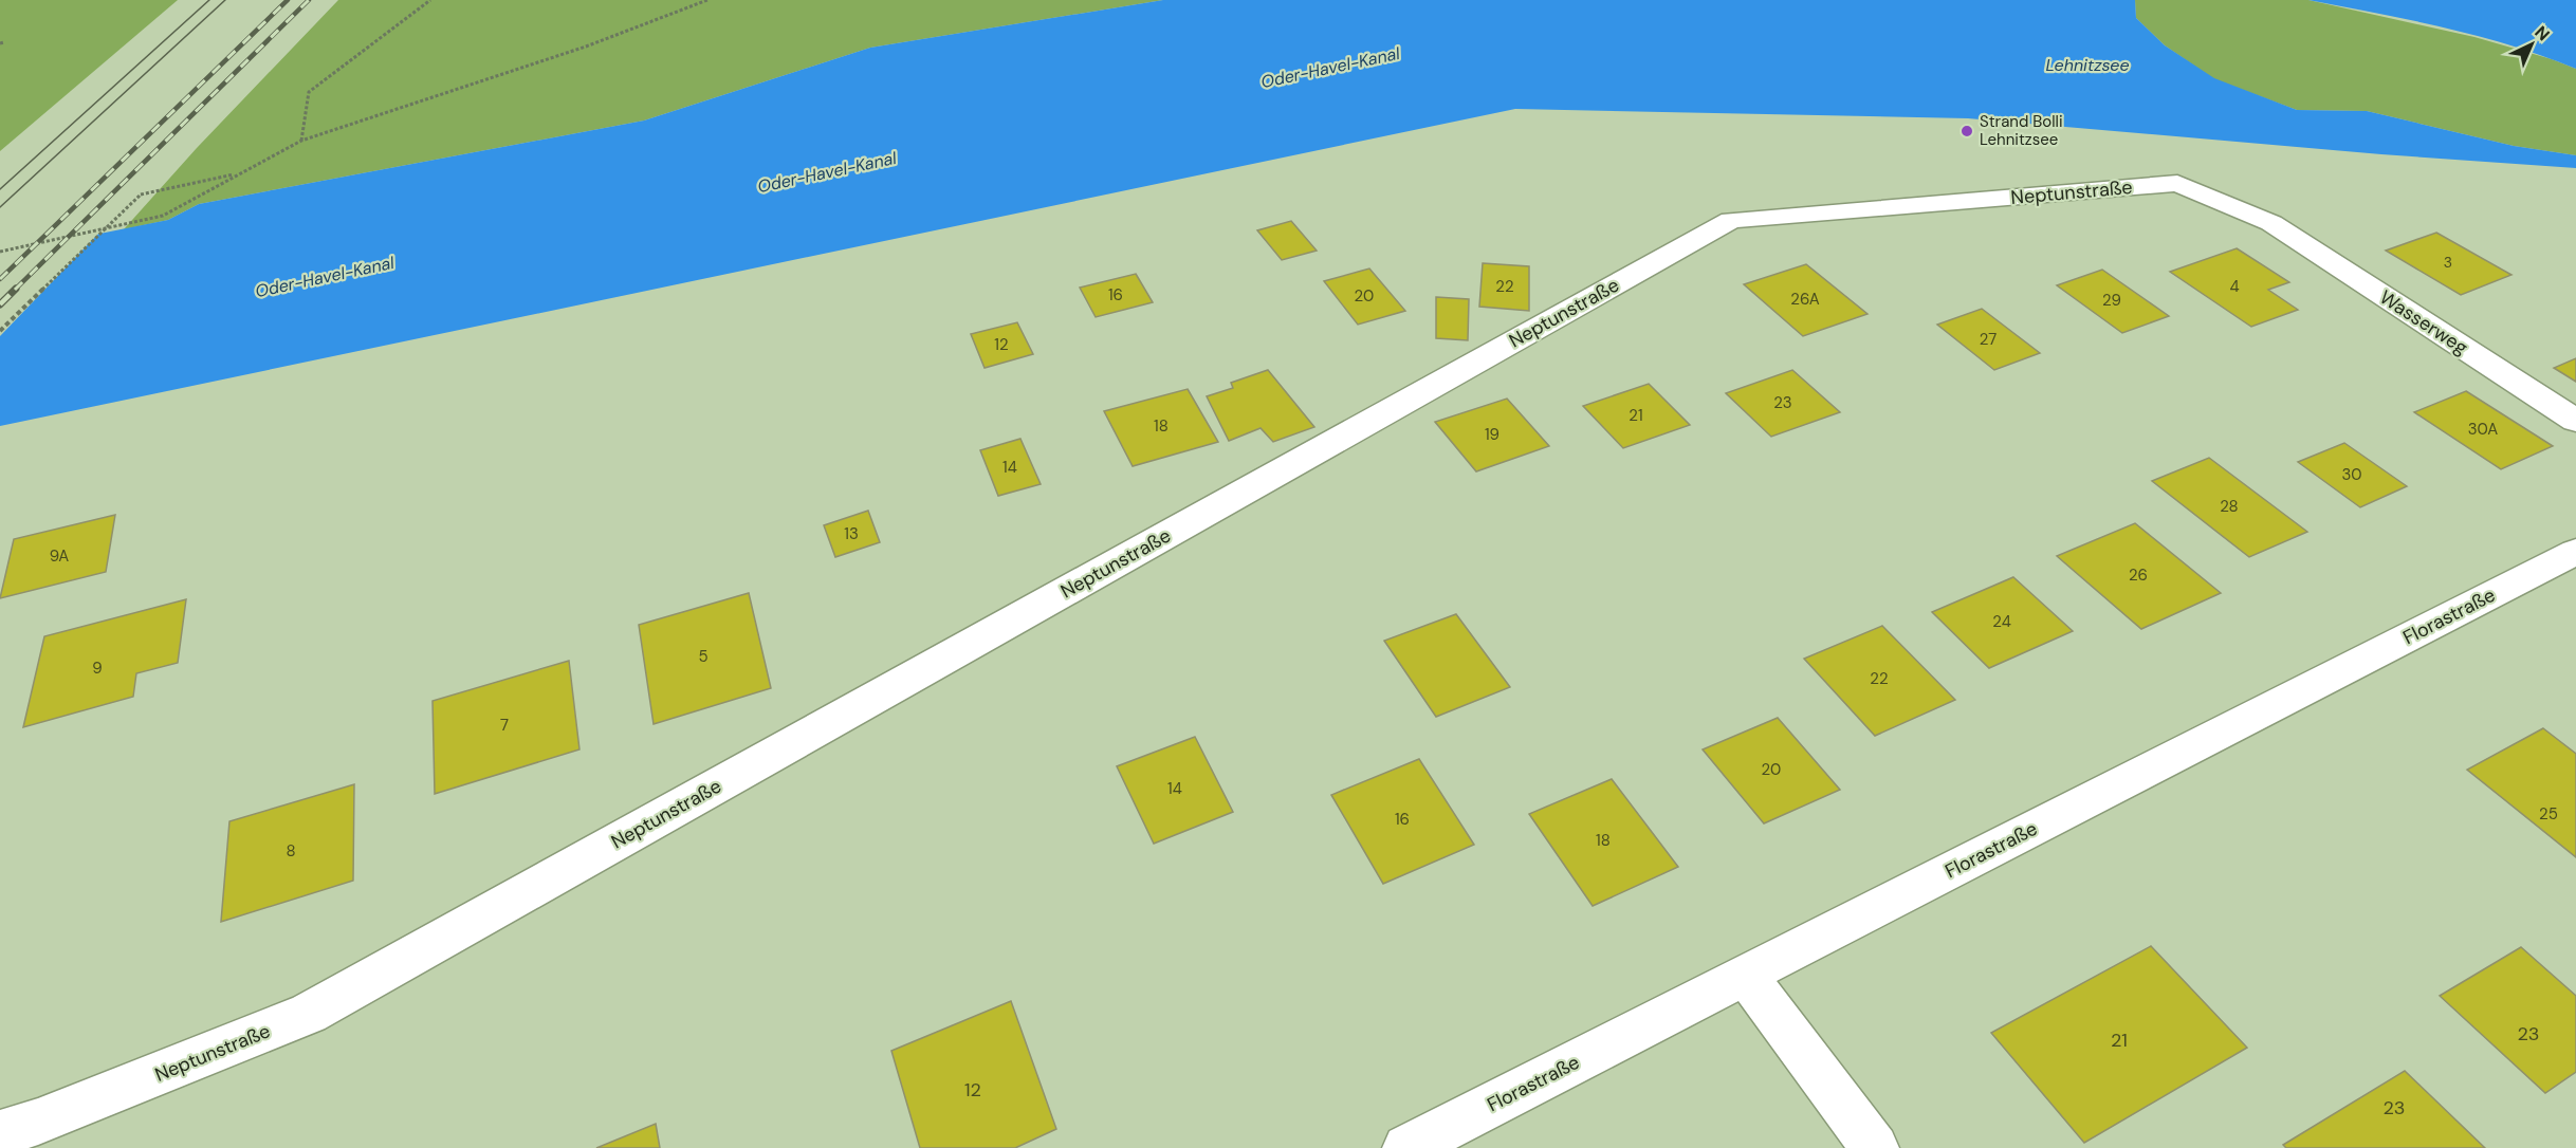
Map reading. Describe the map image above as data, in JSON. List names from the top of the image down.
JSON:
{
  "streets": {
    "street": ["Neptunstraße", "Wasserweg", "Florastraße"]
  },
  "crossings": [
    ["Neptunstraße", "Wasserweg"]
  ],
  "water": ["Lehnitzsee", "Oder-Havel-Kanal"],
  "places": ["Strand Bolli Lehnitzsee"],
  "house_numbers": [
    "3",
    "22",
    "4",
    "16",
    "20",
    "26A",
    "29",
    "27",
    "12",
    "23",
    "21",
    "18",
    "30A",
    "19",
    "14",
    "30",
    "28",
    "13",
    "9A",
    "26",
    "24",
    "5",
    "9",
    "22",
    "7",
    "20",
    "14",
    "25",
    "16",
    "18",
    "8",
    "23",
    "21",
    "12",
    "23"
  ],
  "north": "top right"
}
